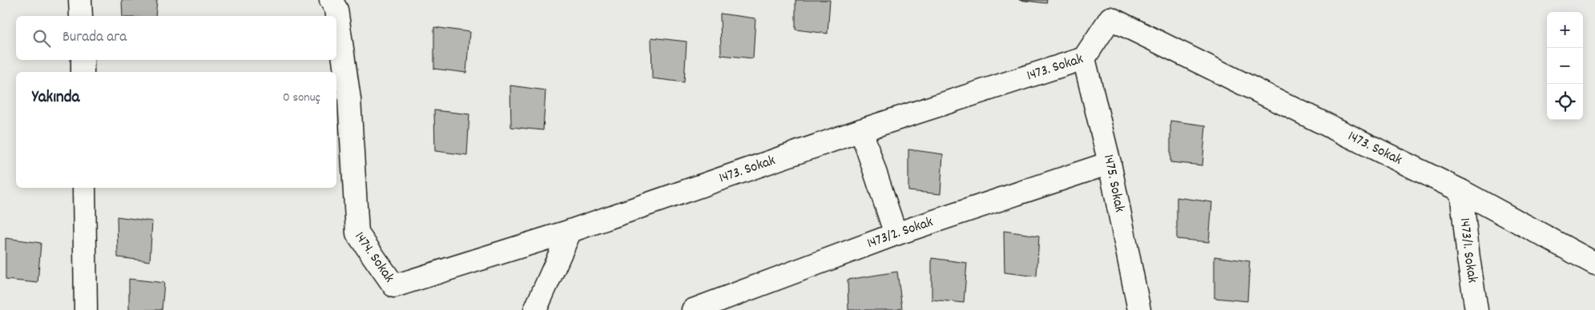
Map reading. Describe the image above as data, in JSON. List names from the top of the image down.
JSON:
{
  "streets": {
    "street": [
      "1473. Sokak",
      "1475. Sokak",
      "1473/2. Sokak",
      "1473/1. Sokak",
      "1474. Sokak"
    ]
  },
  "crossings": [
    ["1473. Sokak", "1475. Sokak"],
    ["1473. Sokak", "1473/1. Sokak"],
    ["1473. Sokak", "1474. Sokak"],
    ["1475. Sokak", "1473/2. Sokak"]
  ],
  "page": {
    "map_buttons": ["+", "−"],
    "search": "Burada ara",
    "heading": ["Yakında", "0 sonuç"]
  }
}
